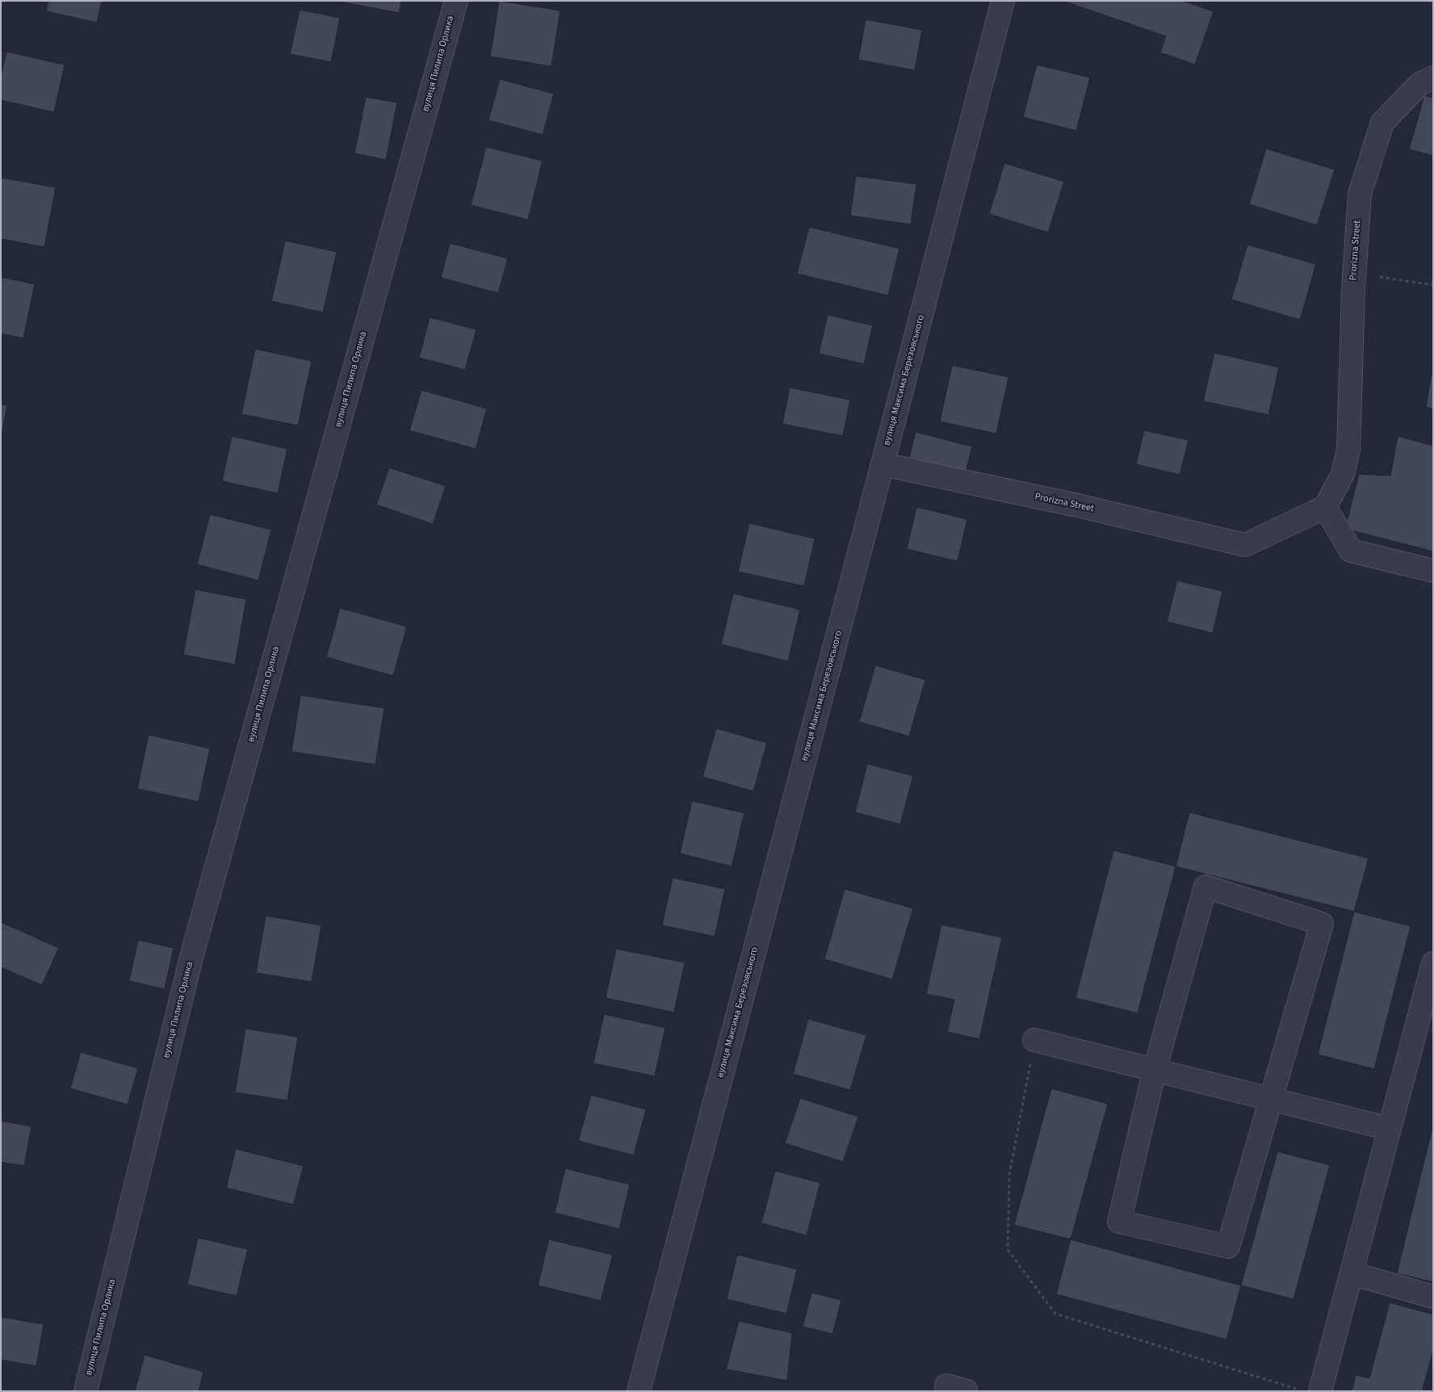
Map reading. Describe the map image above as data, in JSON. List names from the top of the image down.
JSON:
{
  "streets": {
    "street": ["вулиця Пилипа Орлика", "Prorizna Street", "вулиця Максима Березовського"]
  },
  "crossings": [
    ["Prorizna Street", "вулиця Максима Березовського"]
  ]
}
